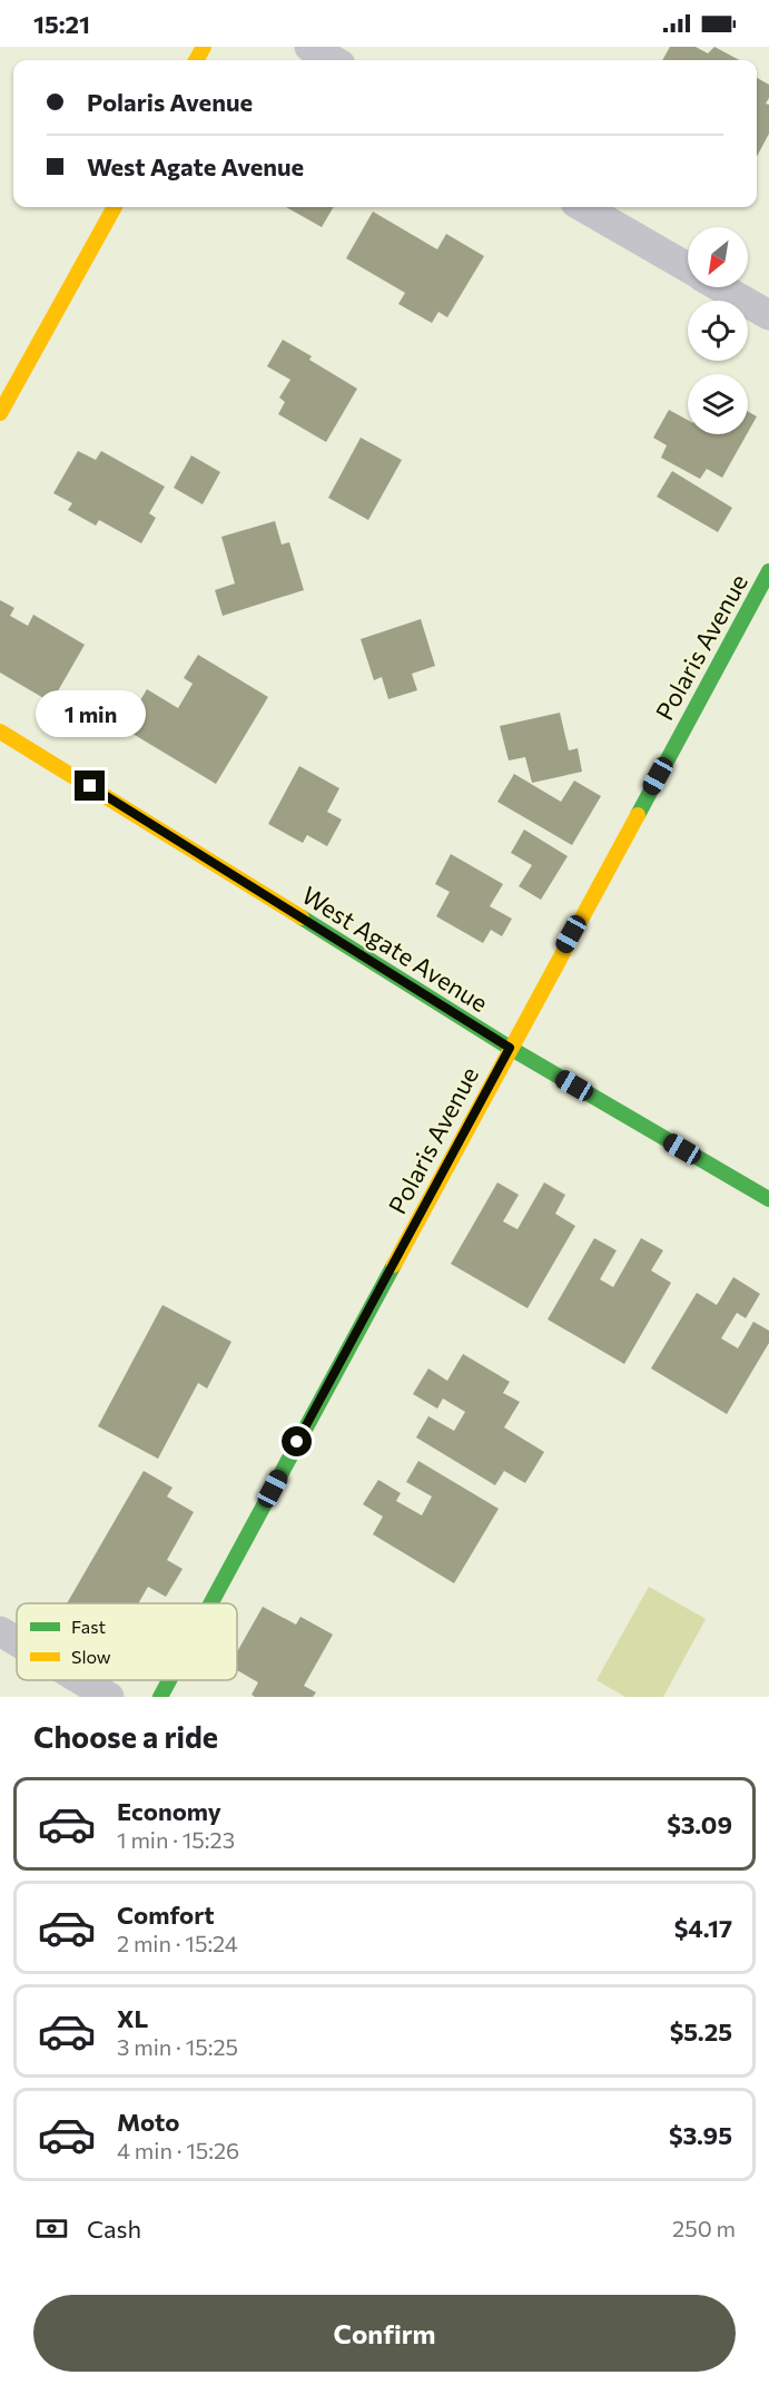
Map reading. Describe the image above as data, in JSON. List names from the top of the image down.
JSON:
{
  "streets": {
    "street": ["Polaris Avenue", "West Agate Avenue"]
  },
  "crossings": [
    ["Polaris Avenue", "West Agate Avenue"]
  ],
  "legend": ["Fast", "Slow"],
  "north": "bottom left",
  "page": {
    "status": "15:21",
    "banner": ["Polaris Avenue", "West Agate Avenue"],
    "bubble": "1 min",
    "heading": "Choose a ride",
    "list": [
      {
        "name": "Economy",
        "note": "1 min · 15:23",
        "value": "$3.09"
      },
      {
        "name": "Comfort",
        "note": "2 min · 15:24",
        "value": "$4.17"
      },
      {
        "name": "XL",
        "note": "3 min · 15:25",
        "value": "$5.25"
      },
      {
        "name": "Moto",
        "note": "4 min · 15:26",
        "value": "$3.95"
      }
    ],
    "pay": ["Cash", "250 m"],
    "buttons": "Confirm"
  }
}
